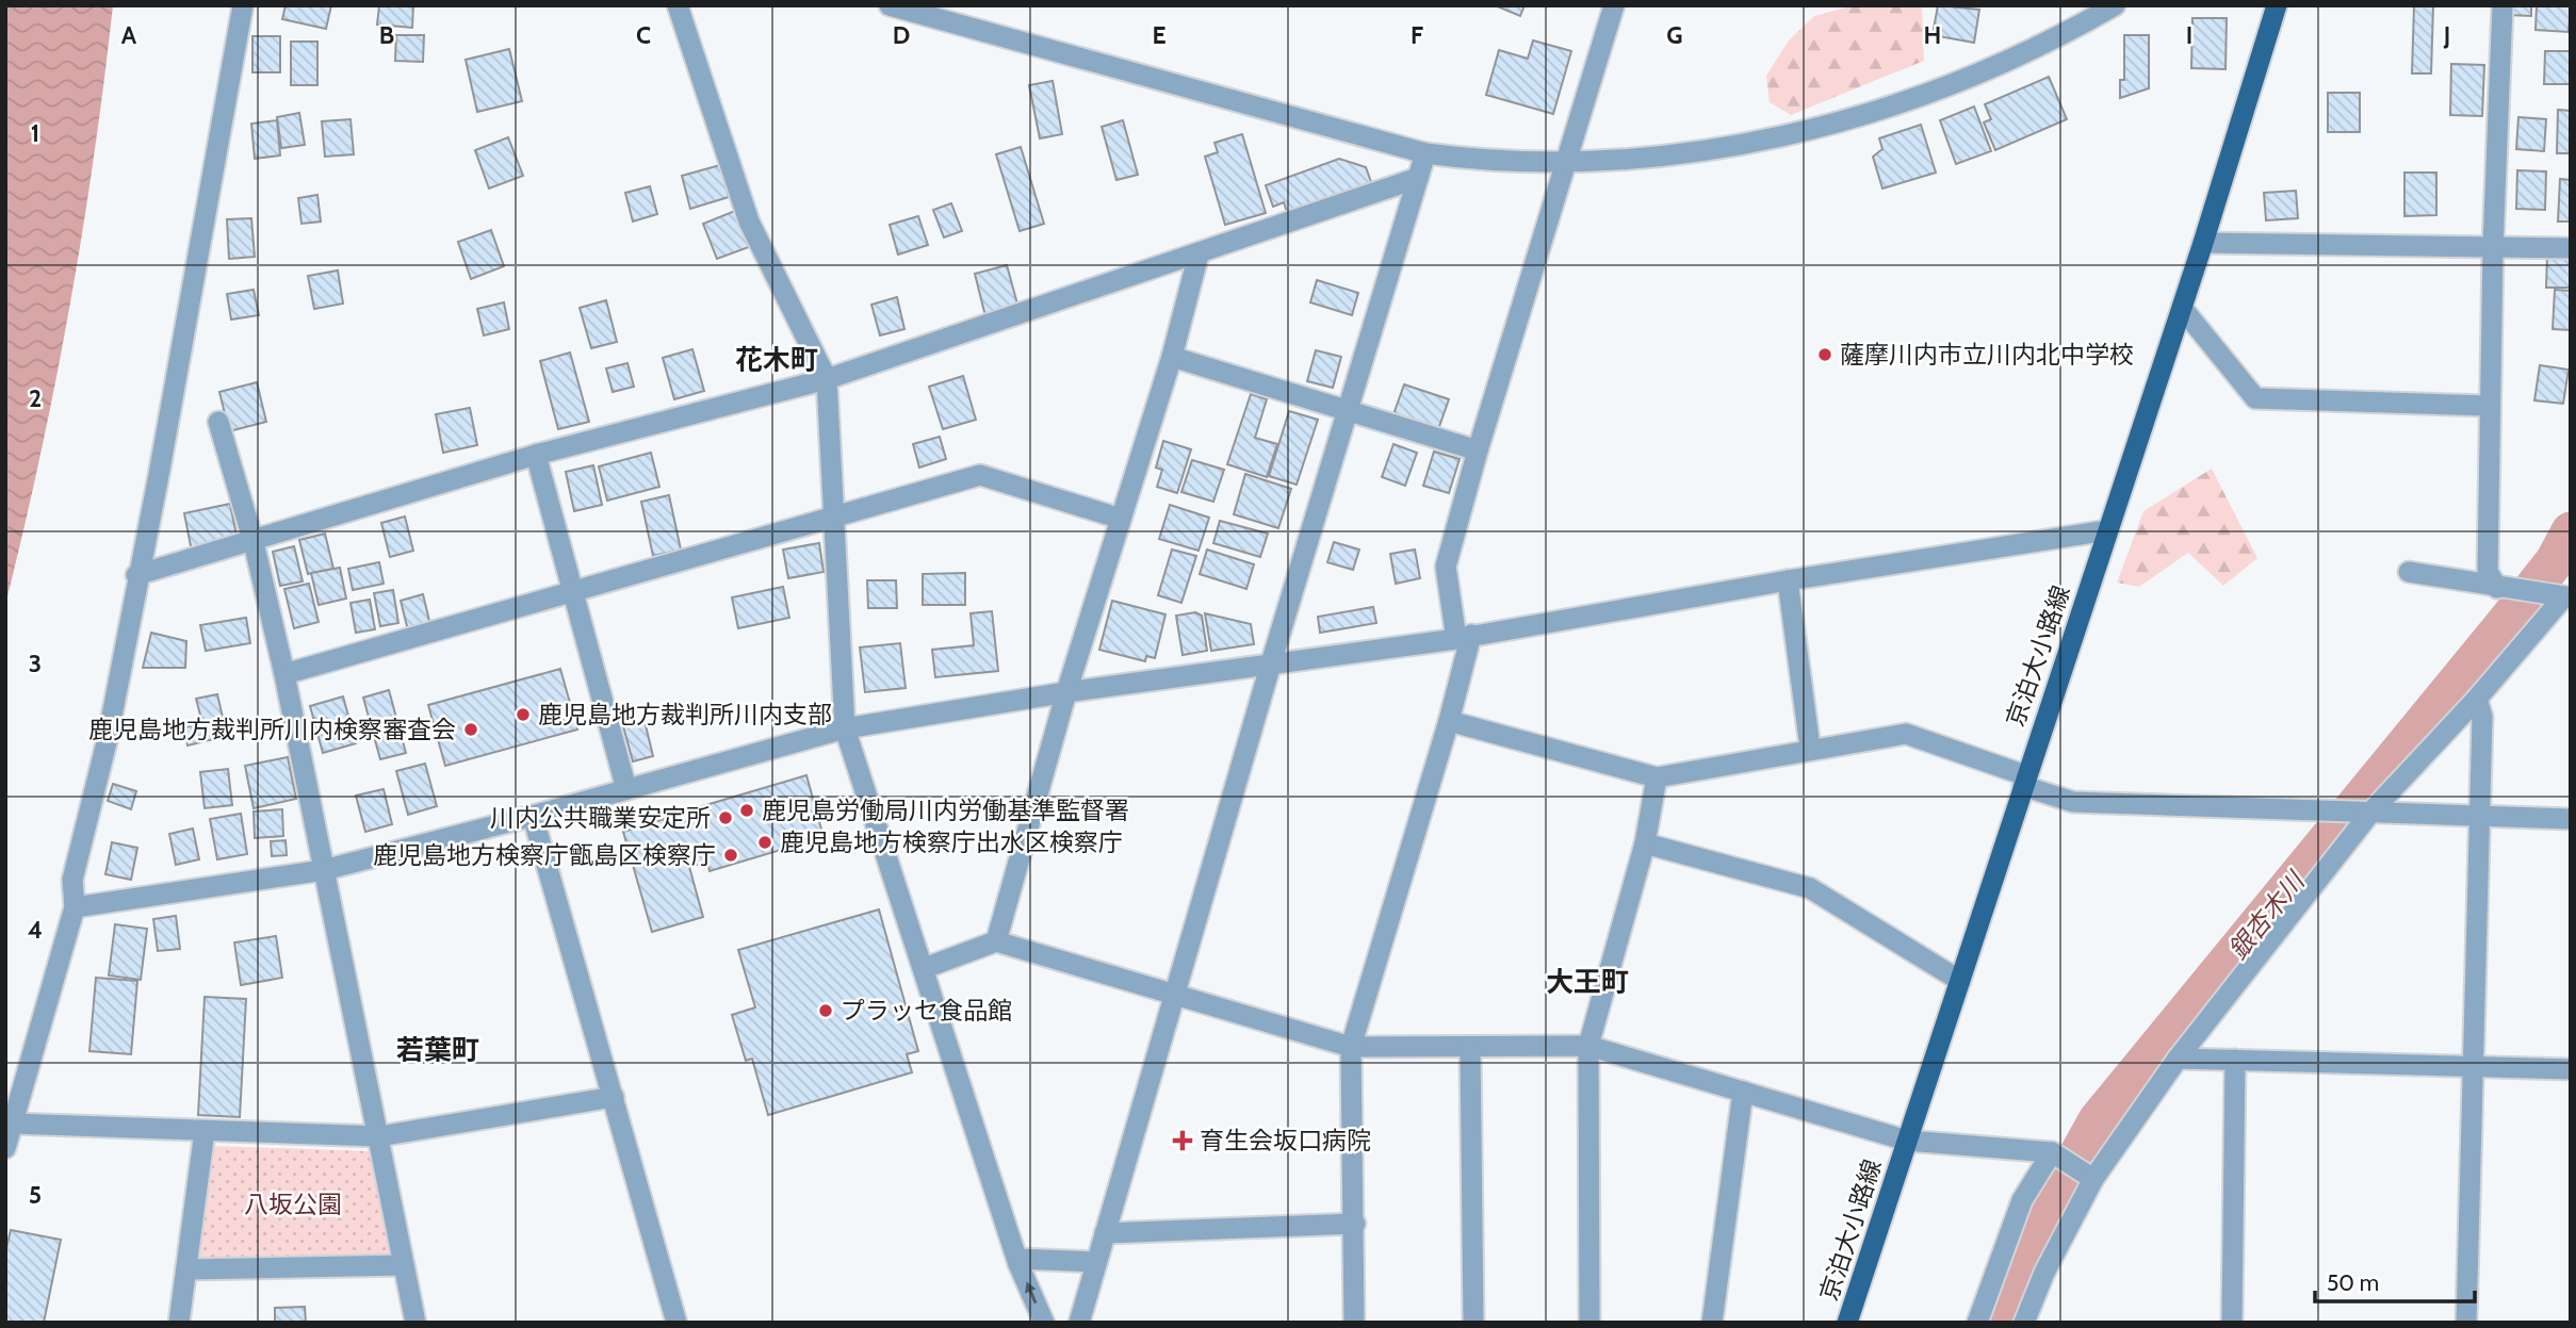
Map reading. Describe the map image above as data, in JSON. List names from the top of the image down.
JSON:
{
  "streets": {
    "main road": ["京泊大小路線"]
  },
  "districts": ["花木町", "大王町", "若葉町"],
  "water": ["銀杏木川"],
  "parks": ["八坂公園"],
  "places": {
    "other": [
      "薩摩川内市立川内北中学校",
      "鹿児島地方裁判所川内支部",
      "鹿児島地方裁判所川内検察審査会",
      "鹿児島労働局川内労働基準監督署",
      "川内公共職業安定所",
      "鹿児島地方検察庁出水区検察庁",
      "鹿児島地方検察庁甑島区検察庁",
      "プラッセ食品館"
    ],
    "health": ["育生会坂口病院"]
  },
  "scale_bar": "50 m",
  "grid": {
    "columns": [
      "A",
      "B",
      "C",
      "D",
      "E",
      "F",
      "G",
      "H",
      "I",
      "J"
    ],
    "rows": [
      "1",
      "2",
      "3",
      "4",
      "5"
    ]
  }
}
